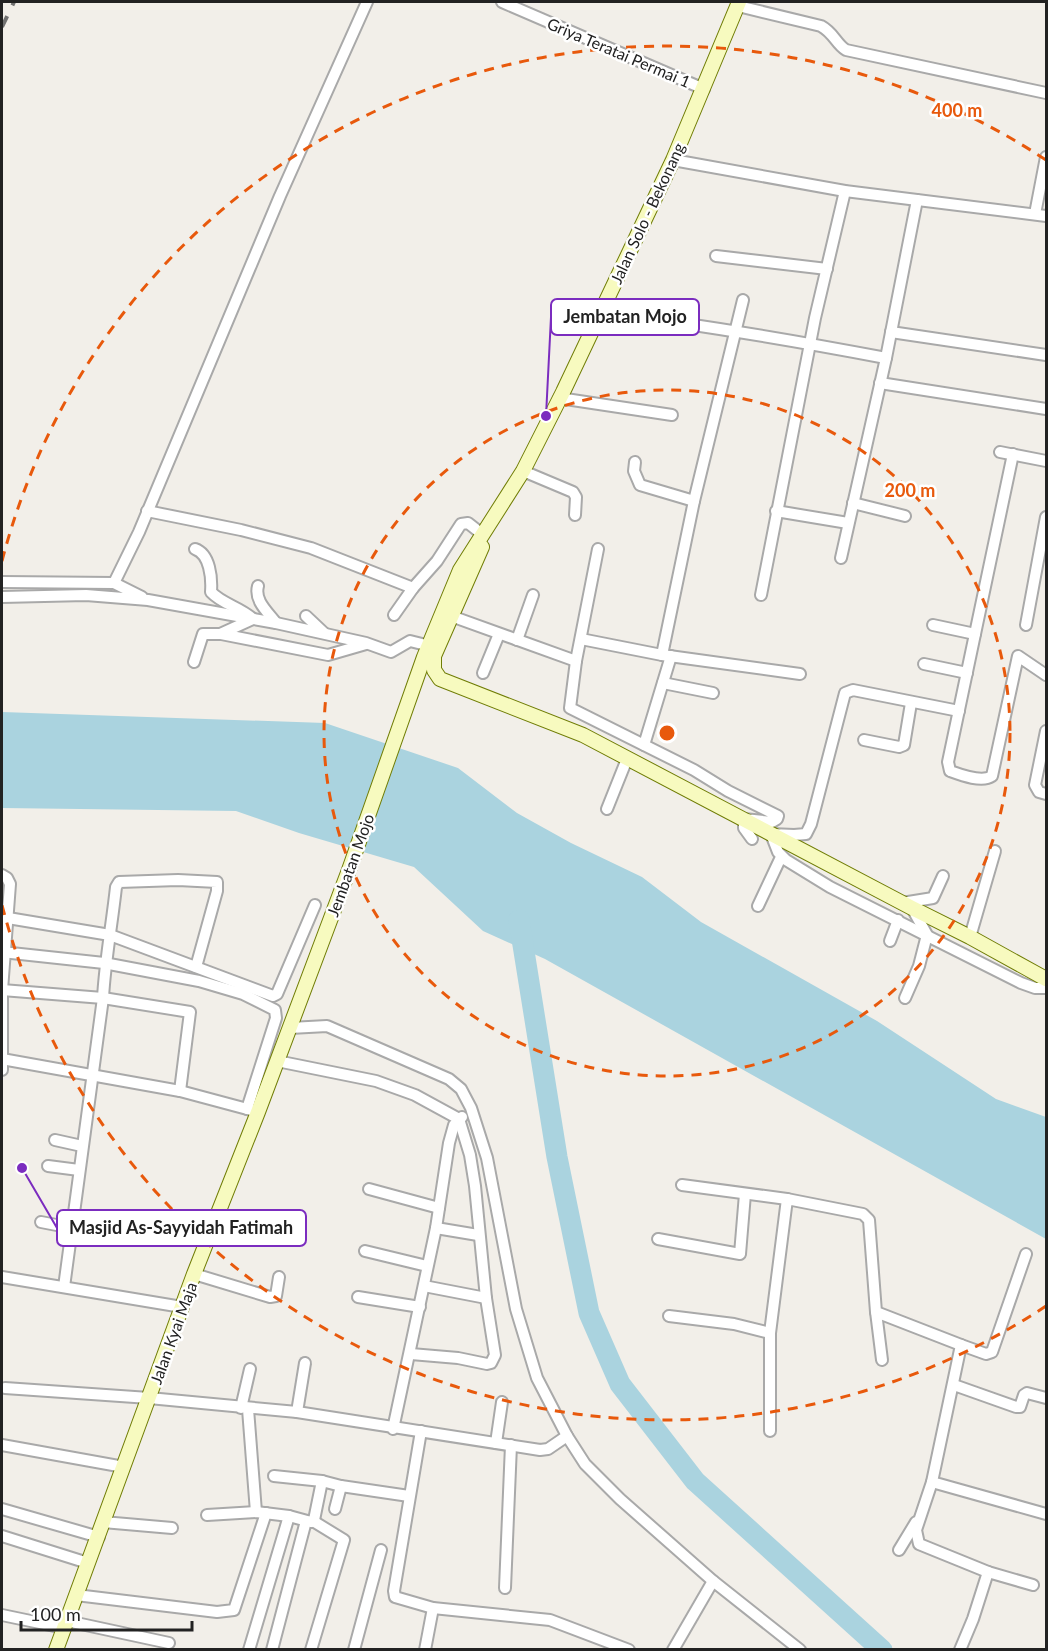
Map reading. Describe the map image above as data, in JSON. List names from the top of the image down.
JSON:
{
  "streets": {
    "main road": ["Jalan Solo - Bekonang", "Jembatan Mojo", "Jalan Kyai Maja"],
    "street": ["Griya Teratai Permai 1"]
  },
  "crossings": [
    ["Griya Teratai Permai 1", "Jalan Solo - Bekonang"],
    ["Jalan Solo - Bekonang", "Jembatan Mojo"],
    ["Jembatan Mojo", "Jalan Kyai Maja"]
  ],
  "places": ["Jembatan Mojo", "Masjid As-Sayyidah Fatimah"],
  "scale_bar": "100 m",
  "rings": ["400 m", "200 m"]
}
